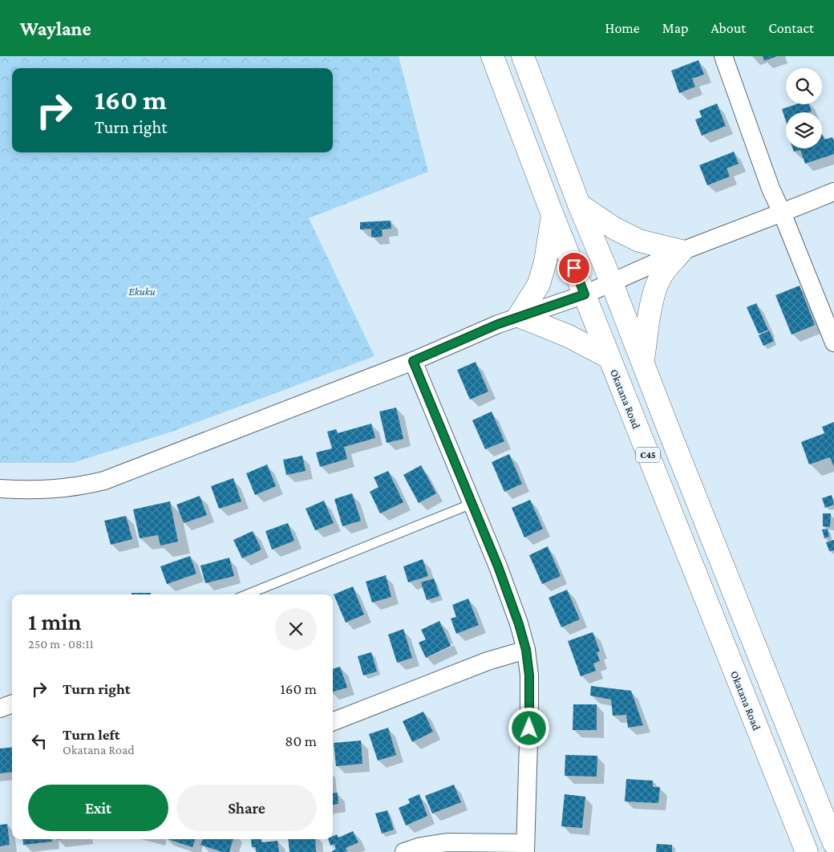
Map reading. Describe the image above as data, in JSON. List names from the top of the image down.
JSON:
{
  "streets": {
    "main road": ["Okatana Road", "C45"]
  },
  "parks": ["Ekuku"],
  "page": {
    "header": "Waylane",
    "nav": [
      "Home",
      "Map",
      "About",
      "Contact"
    ],
    "turn": ["160 m", "Turn right"],
    "heading": ["1 min", "250 m · 08:11"],
    "list": [
      {
        "name": "Turn right",
        "value": "160 m"
      },
      {
        "name": "Turn left",
        "note": "Okatana Road",
        "value": "80 m"
      }
    ],
    "buttons": ["Exit", "Share"]
  }
}
